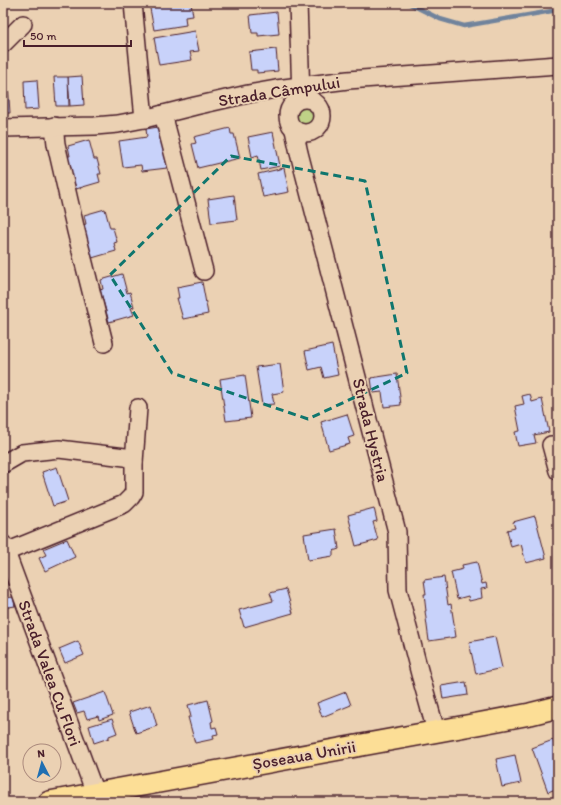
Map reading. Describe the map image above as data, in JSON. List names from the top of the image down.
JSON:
{
  "streets": {
    "main road": ["Șoseaua Unirii"],
    "street": ["Strada Câmpului", "Strada Hystria", "Strada Valea Cu Flori"]
  },
  "crossings": [
    ["Strada Câmpului", "Strada Hystria"],
    ["Strada Hystria", "Șoseaua Unirii"],
    ["Strada Valea Cu Flori", "Șoseaua Unirii"]
  ],
  "scale_bar": "50 m",
  "north": "top"
}
